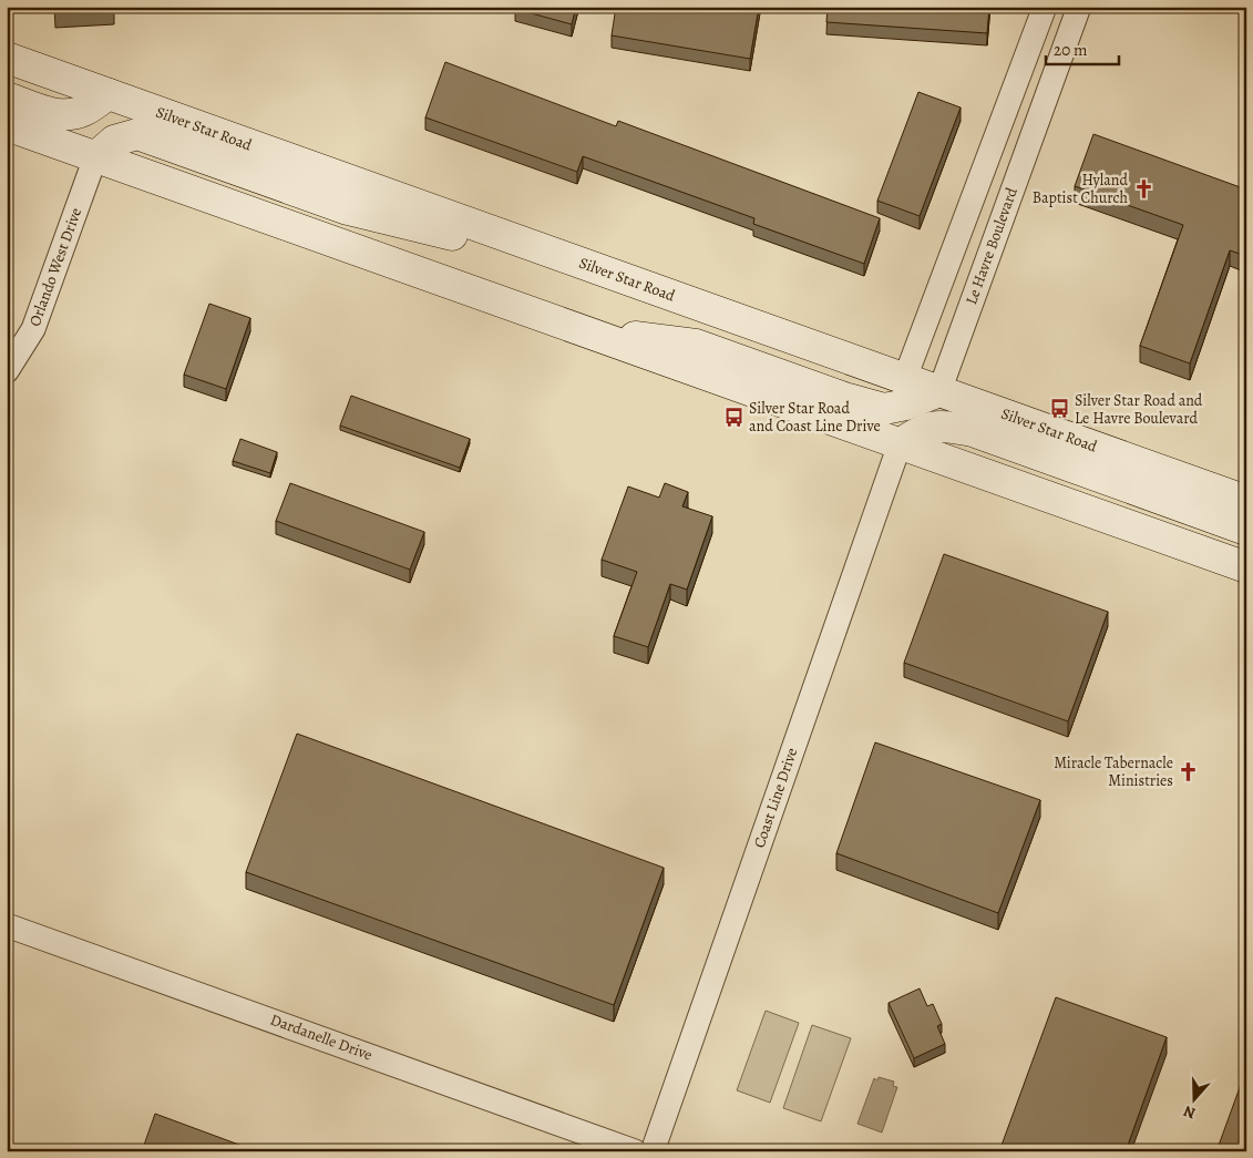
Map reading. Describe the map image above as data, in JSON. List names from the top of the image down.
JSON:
{
  "streets": {
    "main road": ["Silver Star Road"],
    "street": [
      "Le Havre Boulevard",
      "Orlando West Drive",
      "Coast Line Drive",
      "Dardanelle Drive"
    ]
  },
  "crossings": [
    ["Silver Star Road", "Le Havre Boulevard"]
  ],
  "places": {
    "church": ["Hyland Baptist Church", "Miracle Tabernacle Ministries"],
    "bus stop": ["Silver Star Road and Le Havre Boulevard", "Silver Star Road and Coast Line Drive"]
  },
  "scale_bar": "20 m",
  "north": "bottom"
}
